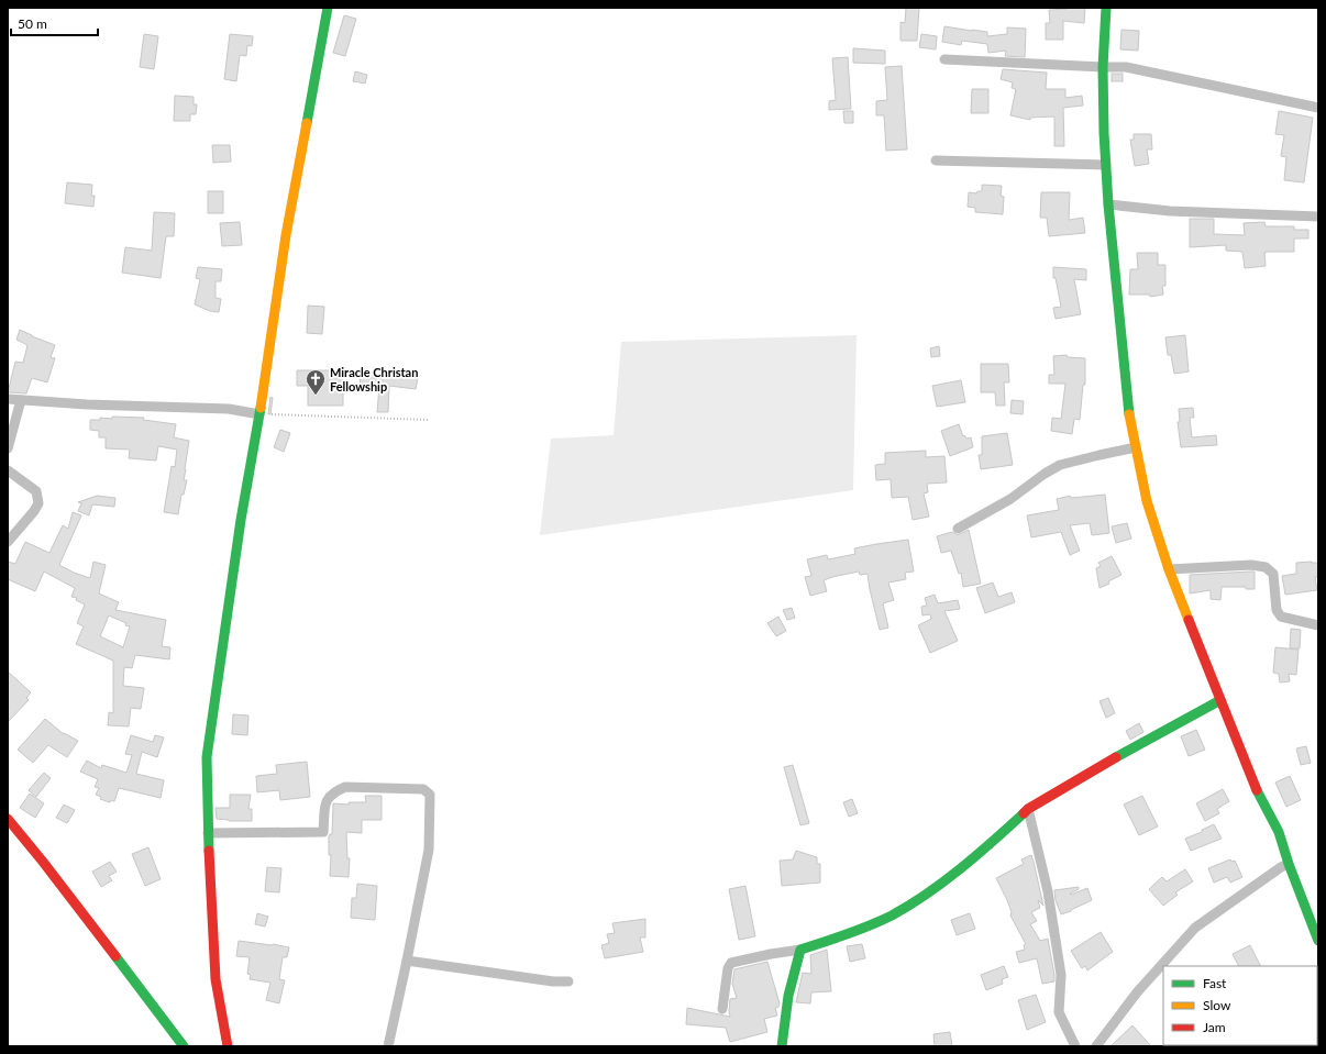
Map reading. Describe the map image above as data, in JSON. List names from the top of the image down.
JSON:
{
  "places": {
    "church": ["Miracle Christan Fellowship"]
  },
  "legend": ["Fast", "Slow", "Jam"],
  "scale_bar": "50 m"
}
